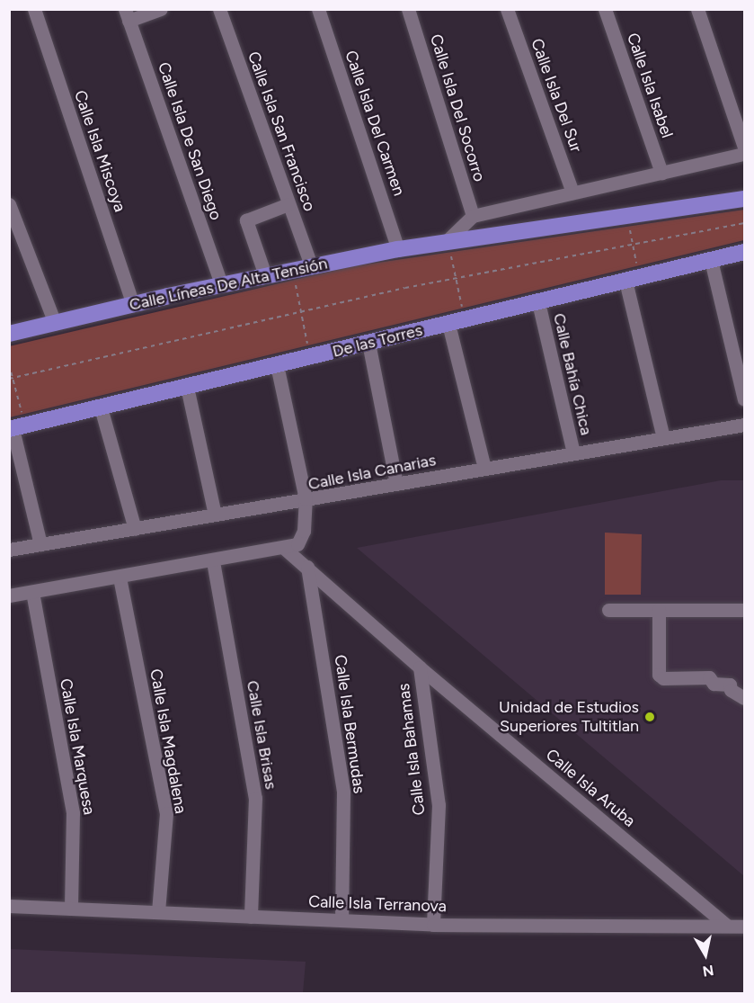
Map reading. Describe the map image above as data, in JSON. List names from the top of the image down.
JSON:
{
  "streets": {
    "main road": ["Calle Líneas De Alta Tensión", "De las Torres"],
    "street": [
      "Calle Isla Isabel",
      "Calle Isla Del Sur",
      "Calle Isla Del Socorro",
      "Calle Isla Del Carmen",
      "Calle Isla San Francisco",
      "Calle Isla De San Diego",
      "Calle Isla Miscoya",
      "Calle Bahía Chica",
      "Calle Isla Canarias",
      "Calle Isla Bermudas",
      "Calle Isla Brisas",
      "Calle Isla Magdalena",
      "Calle Isla Marquesa",
      "Calle Isla Bahamas",
      "Calle Isla Aruba",
      "Calle Isla Terranova"
    ]
  },
  "crossings": [
    ["Calle Isla Del Carmen", "Calle Líneas De Alta Tensión"],
    ["Calle Isla San Francisco", "Calle Líneas De Alta Tensión"],
    ["Calle Isla De San Diego", "Calle Líneas De Alta Tensión"],
    ["Calle Isla Miscoya", "Calle Líneas De Alta Tensión"],
    ["De las Torres", "Calle Bahía Chica"],
    ["Calle Bahía Chica", "Calle Isla Canarias"],
    ["Calle Isla Canarias", "Calle Isla Aruba"],
    ["Calle Isla Bermudas", "Calle Isla Aruba"],
    ["Calle Isla Bermudas", "Calle Isla Terranova"],
    ["Calle Isla Brisas", "Calle Isla Terranova"],
    ["Calle Isla Magdalena", "Calle Isla Terranova"],
    ["Calle Isla Marquesa", "Calle Isla Terranova"],
    ["Calle Isla Bahamas", "Calle Isla Aruba"],
    ["Calle Isla Bahamas", "Calle Isla Terranova"],
    ["Calle Isla Aruba", "Calle Isla Terranova"]
  ],
  "places": ["Unidad de Estudios Superiores Tultitlan"],
  "north": "bottom"
}
